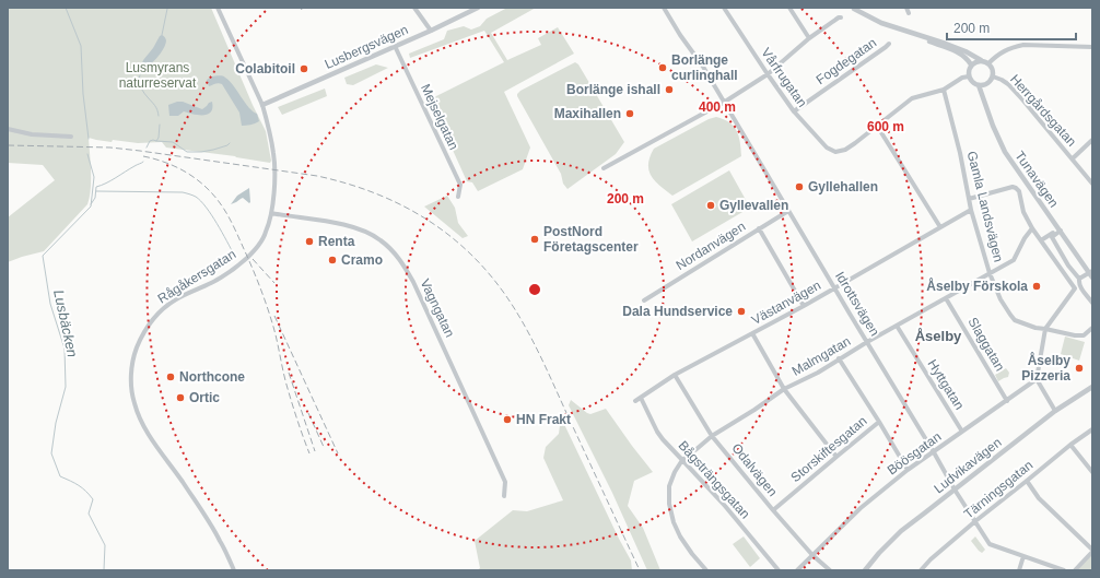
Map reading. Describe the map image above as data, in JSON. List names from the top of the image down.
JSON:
{
  "streets": {
    "street": [
      "Lusbergsvägen",
      "Fogdegatan",
      "Vårfrugatan",
      "Herrgårdsgatan",
      "Mejselgatan",
      "Tunavägen",
      "Gamla Landsvägen",
      "Nordanvägen",
      "Rågåkersgatan",
      "Västanvägen",
      "Idrottsvägen",
      "Vagngatan",
      "Slaggatan",
      "Malmgatan",
      "Hyttgatan",
      "Storskiftesgatan",
      "Böösgatan",
      "Ludvikavägen",
      "Odalvägen",
      "Bågsträngsgatan",
      "Tärningsgatan"
    ]
  },
  "crossings": [
    ["Lusbergsvägen", "Mejselgatan"],
    ["Lusbergsvägen", "Rågåkersgatan"],
    ["Fogdegatan", "Vårfrugatan"],
    ["Herrgårdsgatan", "Tunavägen"],
    ["Gamla Landsvägen", "Västanvägen"],
    ["Gamla Landsvägen", "Malmgatan"],
    ["Nordanvägen", "Idrottsvägen"],
    ["Rågåkersgatan", "Vagngatan"],
    ["Västanvägen", "Idrottsvägen"],
    ["Västanvägen", "Odalvägen"],
    ["Västanvägen", "Bågsträngsgatan"],
    ["Idrottsvägen", "Malmgatan"],
    ["Idrottsvägen", "Böösgatan"],
    ["Idrottsvägen", "Ludvikavägen"],
    ["Idrottsvägen", "Tärningsgatan"],
    ["Slaggatan", "Malmgatan"],
    ["Slaggatan", "Böösgatan"],
    ["Malmgatan", "Hyttgatan"],
    ["Malmgatan", "Odalvägen"],
    ["Malmgatan", "Bågsträngsgatan"],
    ["Hyttgatan", "Böösgatan"],
    ["Storskiftesgatan", "Odalvägen"],
    ["Böösgatan", "Odalvägen"]
  ],
  "districts": ["Åselby"],
  "water": ["Lusbäcken"],
  "parks": ["Lusmyrans naturreservat"],
  "places": [
    "Borlänge curlinghall",
    "Colabitoil",
    "Borlänge ishall",
    "Maxihallen",
    "Gyllehallen",
    "Gyllevallen",
    "PostNord Företagscenter",
    "Renta",
    "Cramo",
    "Åselby Förskola",
    "Dala Hundservice",
    "Åselby Pizzeria",
    "Northcone",
    "Ortic",
    "HN Frakt"
  ],
  "scale_bar": "200 m",
  "rings": ["400 m", "600 m", "200 m"]
}
